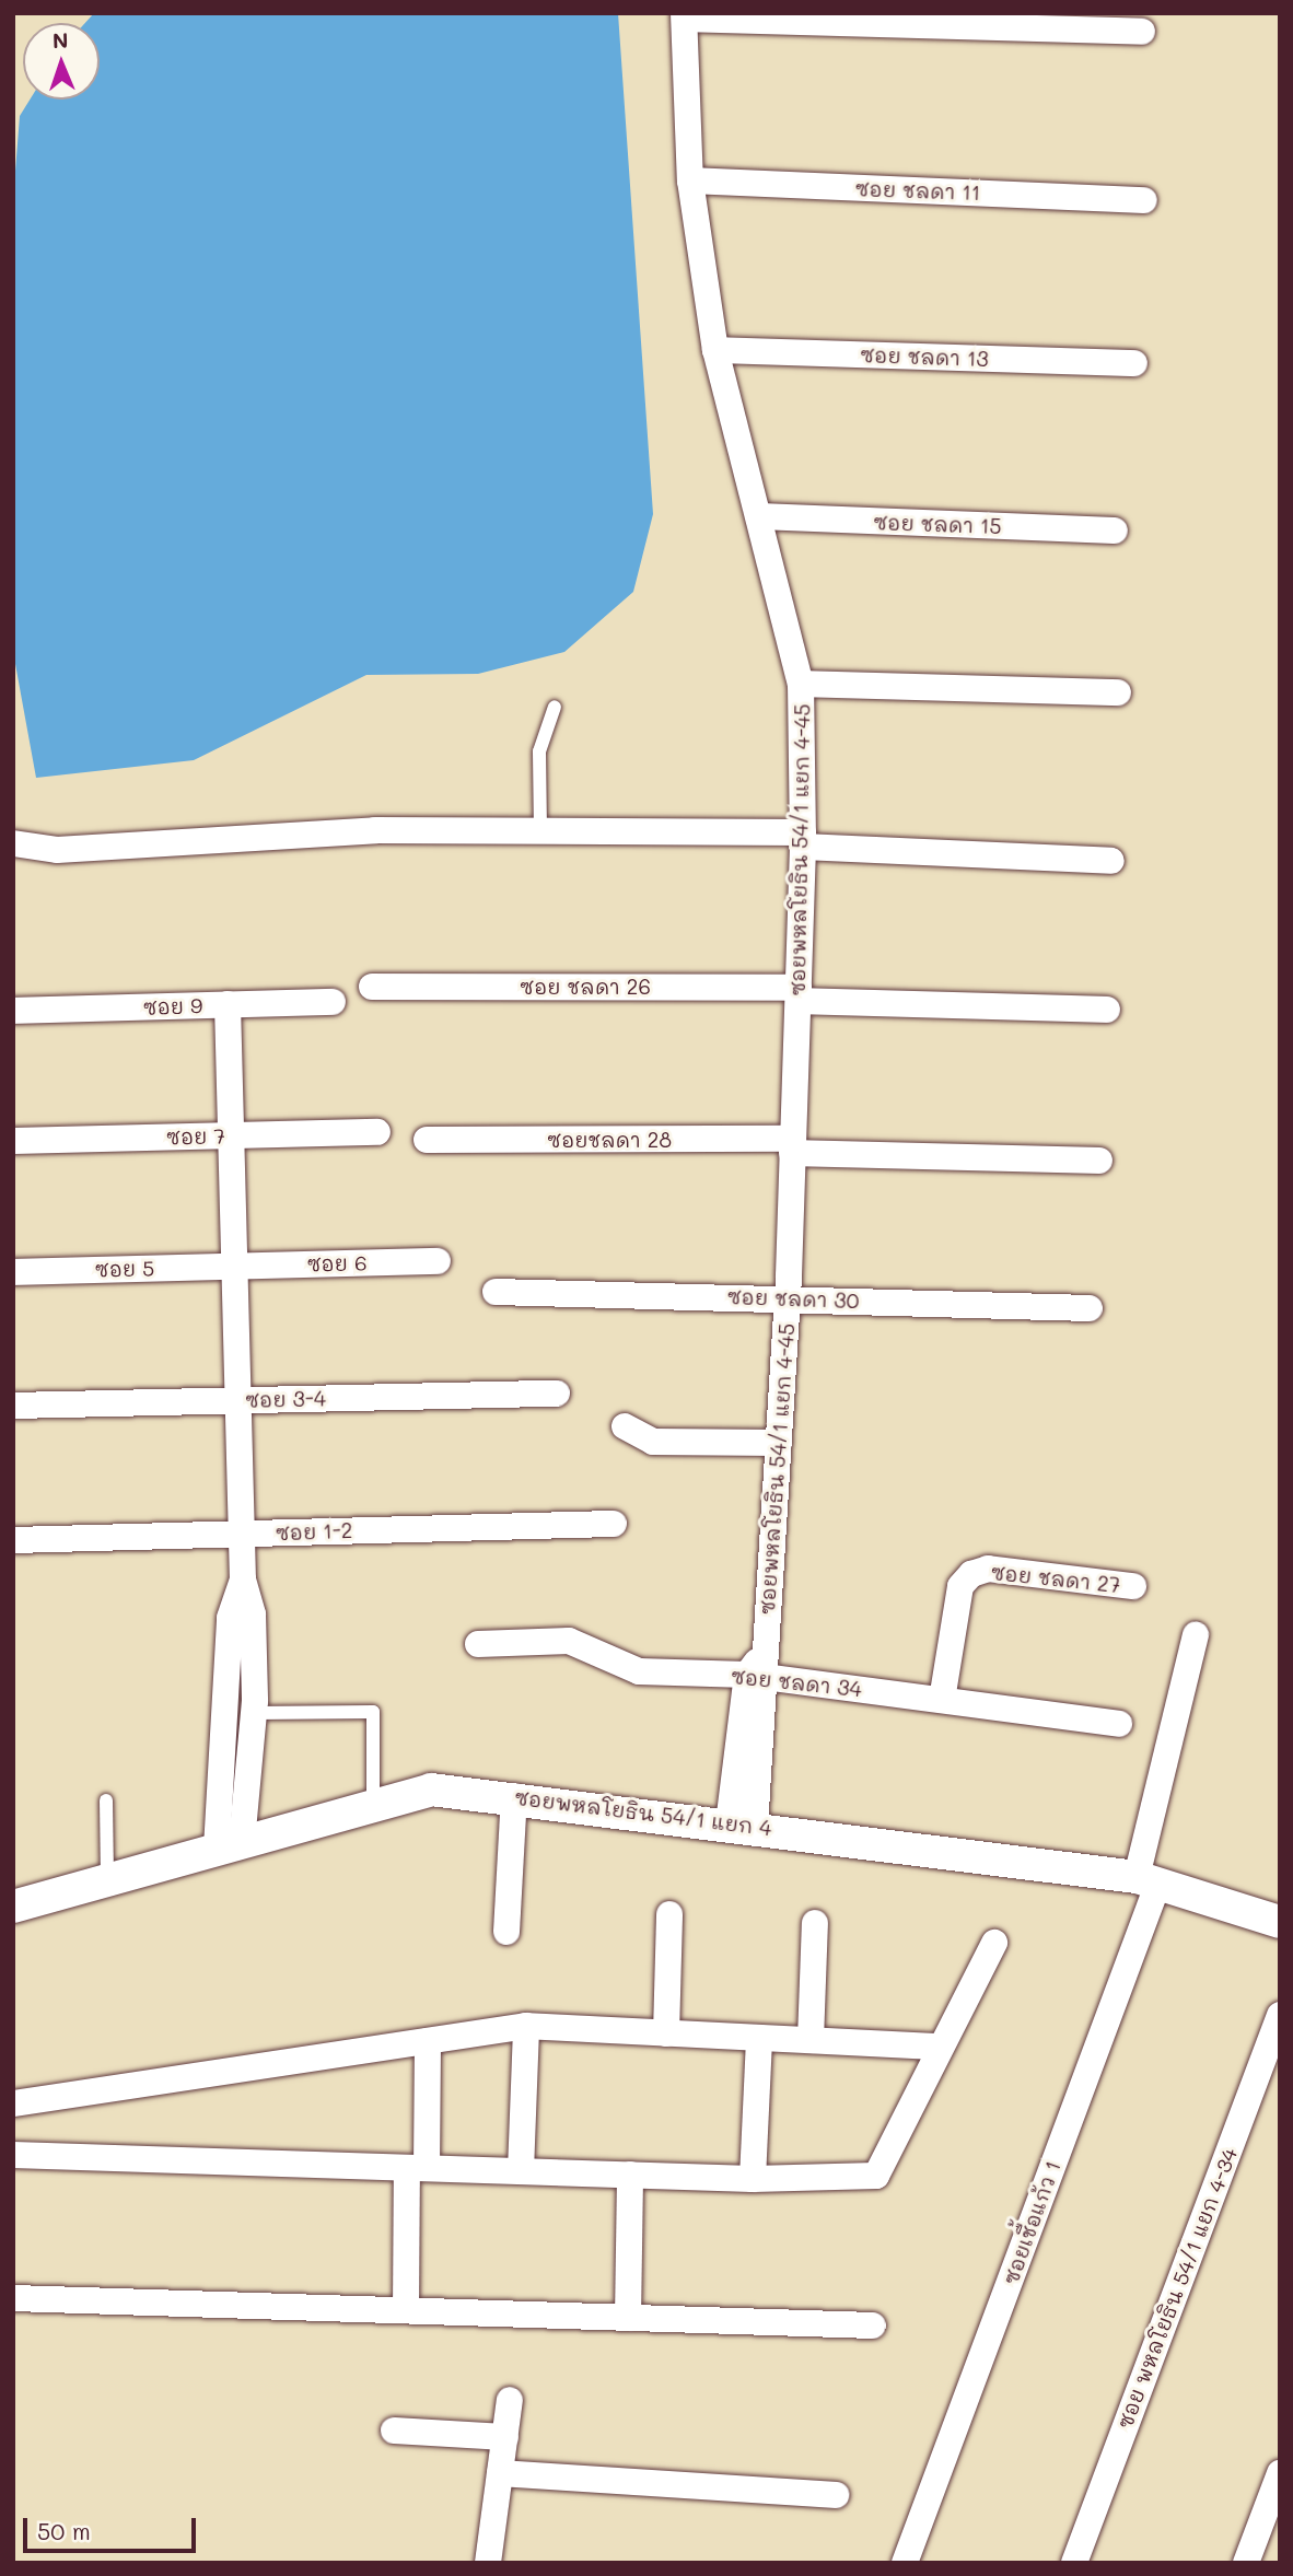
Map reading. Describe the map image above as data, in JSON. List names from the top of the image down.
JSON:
{
  "streets": {
    "street": [
      "ซอย ชลดา 11",
      "ซอย ชลดา 13",
      "ซอย ชลดา 15",
      "ซอยพหลโยธิน 54/1 แยก 4-45",
      "ซอย ชลดา 26",
      "ซอย 9",
      "ซอย 7",
      "ซอยชลดา 28",
      "ซอย 6",
      "ซอย 5",
      "ซอย ชลดา 30",
      "ซอย 3-4",
      "ซอย 1-2",
      "ซอย ชลดา 27",
      "ซอย ชลดา 34",
      "ซอยพหลโยธิน 54/1 แยก 4",
      "ซอยเชื้อแก้ว 1",
      "ซอย พหลโยธิน 54/1 แยก 4-34"
    ]
  },
  "crossings": [
    ["ซอย ชลดา 11", "ซอยพหลโยธิน 54/1 แยก 4-45"],
    ["ซอย ชลดา 13", "ซอยพหลโยธิน 54/1 แยก 4-45"],
    ["ซอย ชลดา 15", "ซอยพหลโยธิน 54/1 แยก 4-45"],
    ["ซอยพหลโยธิน 54/1 แยก 4-45", "ซอย ชลดา 26"],
    ["ซอยพหลโยธิน 54/1 แยก 4-45", "ซอยชลดา 28"],
    ["ซอยพหลโยธิน 54/1 แยก 4-45", "ซอย ชลดา 30"],
    ["ซอยพหลโยธิน 54/1 แยก 4-45", "ซอย ชลดา 34"],
    ["ซอยพหลโยธิน 54/1 แยก 4-45", "ซอยพหลโยธิน 54/1 แยก 4"],
    ["ซอย 6", "ซอย 5"],
    ["ซอย ชลดา 27", "ซอย ชลดา 34"],
    ["ซอยพหลโยธิน 54/1 แยก 4", "ซอยเชื้อแก้ว 1"]
  ],
  "scale_bar": "50 m",
  "north": "top"
}
